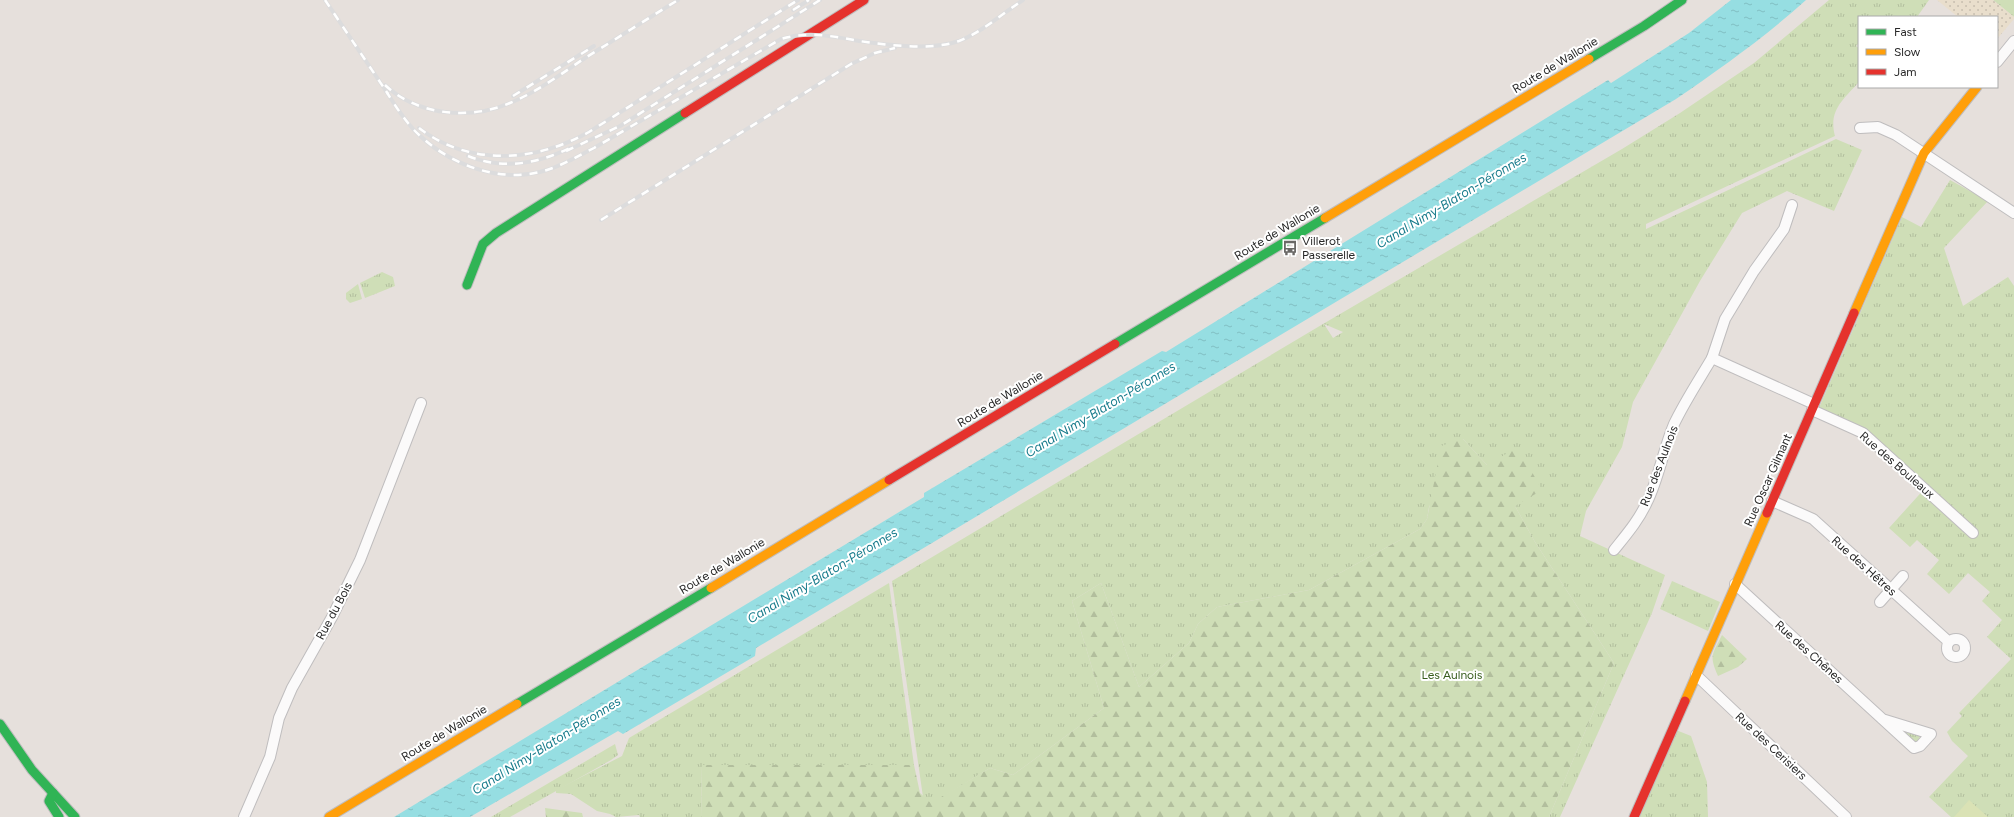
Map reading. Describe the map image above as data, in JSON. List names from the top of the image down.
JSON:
{
  "streets": {
    "main road": ["Route de Wallonie", "Rue Oscar Gilmant"],
    "street": [
      "Rue des Bouleaux",
      "Rue des Aulnois",
      "Rue des Hêtres",
      "Rue du Bois",
      "Rue des Chênes",
      "Rue des Cerisiers"
    ]
  },
  "crossings": [
    ["Rue des Bouleaux", "Rue Oscar Gilmant"],
    ["Rue Oscar Gilmant", "Rue des Hêtres"],
    ["Rue Oscar Gilmant", "Rue des Chênes"],
    ["Rue Oscar Gilmant", "Rue des Cerisiers"]
  ],
  "water": ["Canal Nimy-Blaton-Péronnes"],
  "parks": ["Les Aulnois"],
  "places": {
    "bus stop": ["Villerot Passerelle"]
  },
  "legend": ["Fast", "Slow", "Jam"]
}
